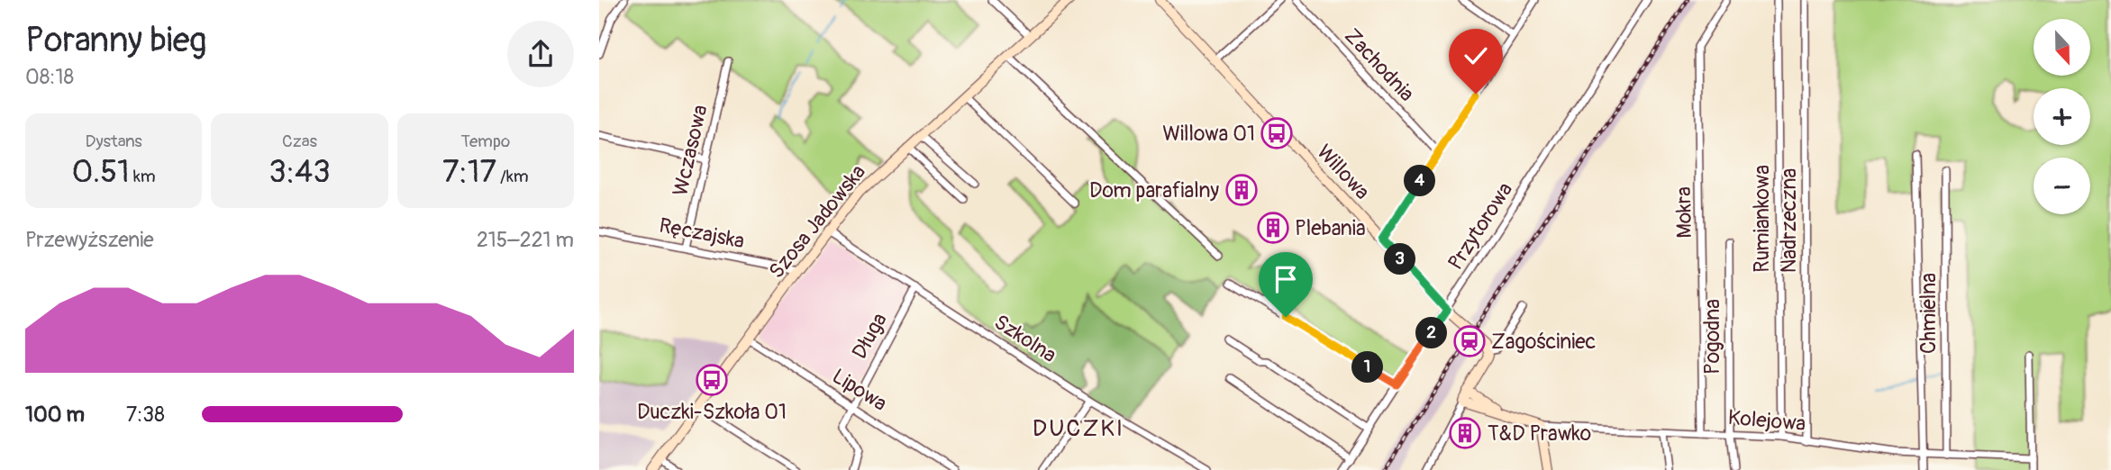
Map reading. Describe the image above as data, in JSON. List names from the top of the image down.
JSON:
{
  "streets": {
    "street": [
      "Zachodnia",
      "Wczasowa",
      "Willowa",
      "Mokra",
      "Rumiankowa",
      "Nadrzeczna",
      "Szosa Jadowska",
      "Przytorowa",
      "Ręczajska",
      "Chmielna",
      "Długa",
      "Pogodna",
      "Szkolna",
      "Lipowa",
      "Kolejowa"
    ]
  },
  "crossings": [
    ["Wczasowa", "Ręczajska"],
    ["Willowa", "Przytorowa"],
    ["Mokra", "Kolejowa"],
    ["Rumiankowa", "Kolejowa"],
    ["Nadrzeczna", "Kolejowa"],
    ["Szosa Jadowska", "Ręczajska"],
    ["Szosa Jadowska", "Szkolna"],
    ["Szosa Jadowska", "Lipowa"],
    ["Chmielna", "Kolejowa"],
    ["Długa", "Szkolna"],
    ["Długa", "Lipowa"],
    ["Pogodna", "Kolejowa"]
  ],
  "districts": ["DUCZKI"],
  "places": {
    "bus stop": ["Willowa 01", "Duczki-Szkoła 01"],
    "building": ["Dom parafialny", "Plebania", "T&D Prawko"],
    "station": ["Zagościniec"]
  },
  "north": "bottom",
  "page": {
    "heading": ["Poranny bieg", "08:18"],
    "map_buttons": ["+", "−"],
    "stats": [
      ["Dystans", "0.51 km"],
      ["Czas", "3:43"],
      ["Tempo", "7:17 /km"]
    ],
    "pins": [
      "4",
      "3",
      "2",
      "1"
    ],
    "chart": ["Przewyższenie", "215–221 m"],
    "list": [
      {
        "name": "100 m",
        "note": "7:38"
      }
    ]
  }
}
